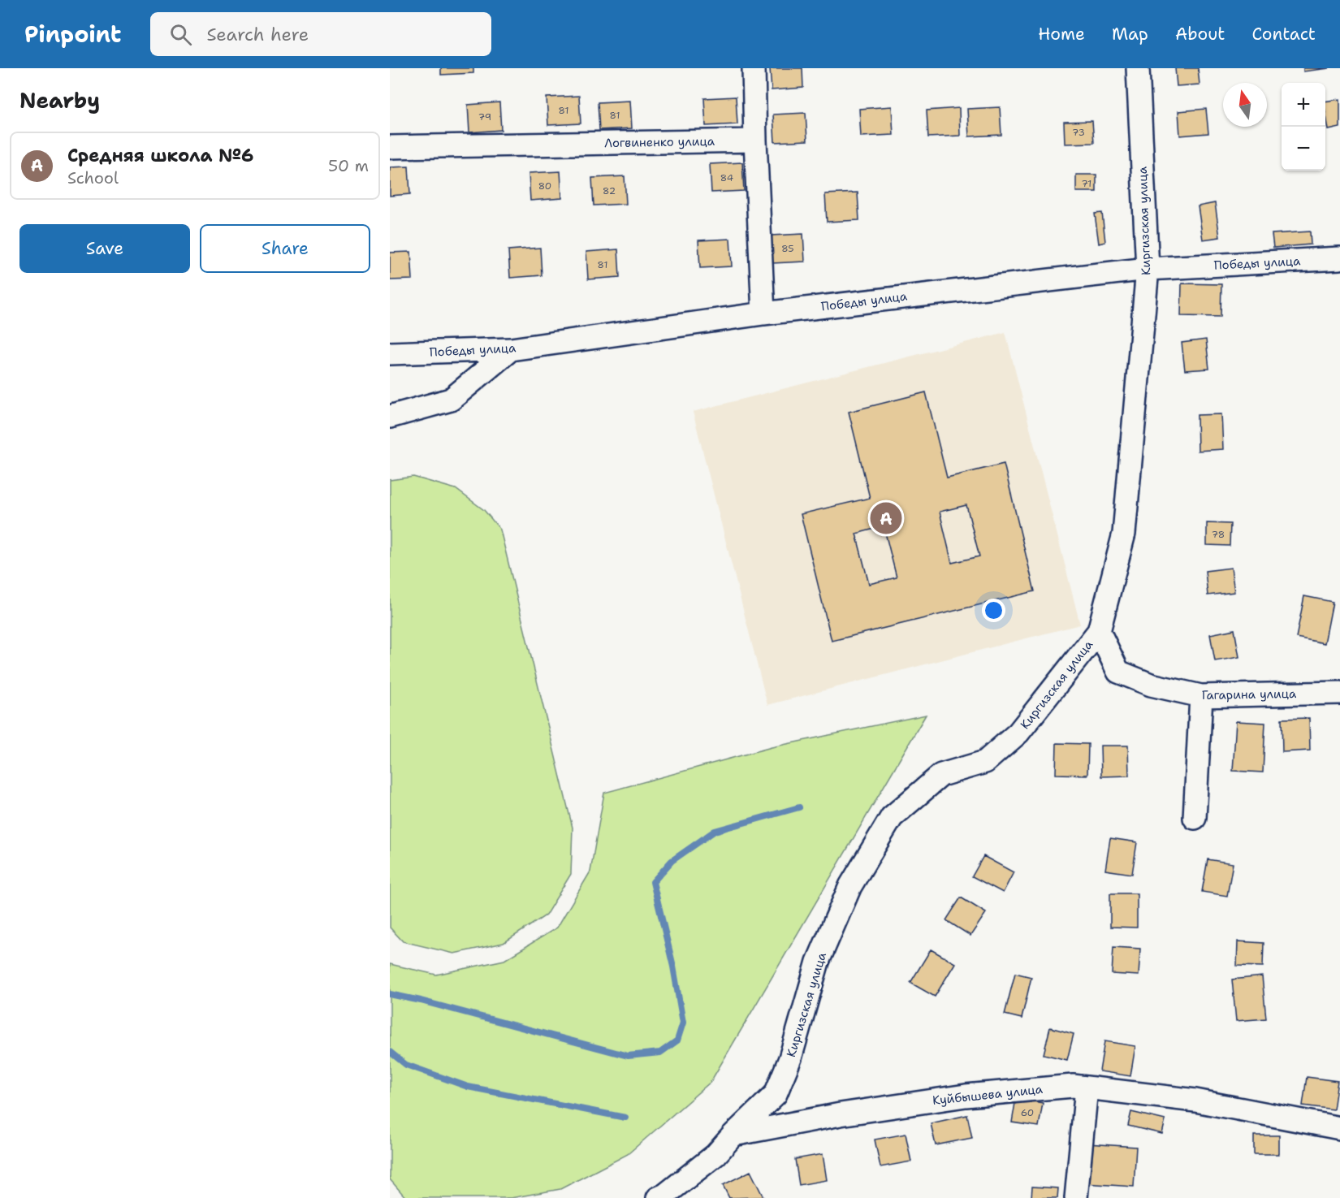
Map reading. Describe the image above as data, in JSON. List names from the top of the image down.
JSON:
{
  "streets": {
    "street": [
      "Логвиненко улица",
      "Киргизская улица",
      "Победы улица",
      "Гагарина улица",
      "Куйбышева улица"
    ]
  },
  "crossings": [
    ["Киргизская улица", "Победы улица"],
    ["Киргизская улица", "Гагарина улица"],
    ["Киргизская улица", "Куйбышева улица"]
  ],
  "house_numbers": [
    "81",
    "81",
    "79",
    "73",
    "84",
    "71",
    "80",
    "82",
    "85",
    "81",
    "78",
    "60"
  ],
  "north": "top",
  "page": {
    "header": "Pinpoint",
    "search": "Search here",
    "nav": [
      "Home",
      "Map",
      "About",
      "Contact"
    ],
    "heading": "Nearby",
    "map_buttons": ["+", "−"],
    "list": [
      {
        "mark": "A",
        "name": "Средняя школа №6",
        "note": "School",
        "value": "50 m"
      }
    ],
    "buttons": ["Save", "Share"],
    "pins": "A"
  }
}
